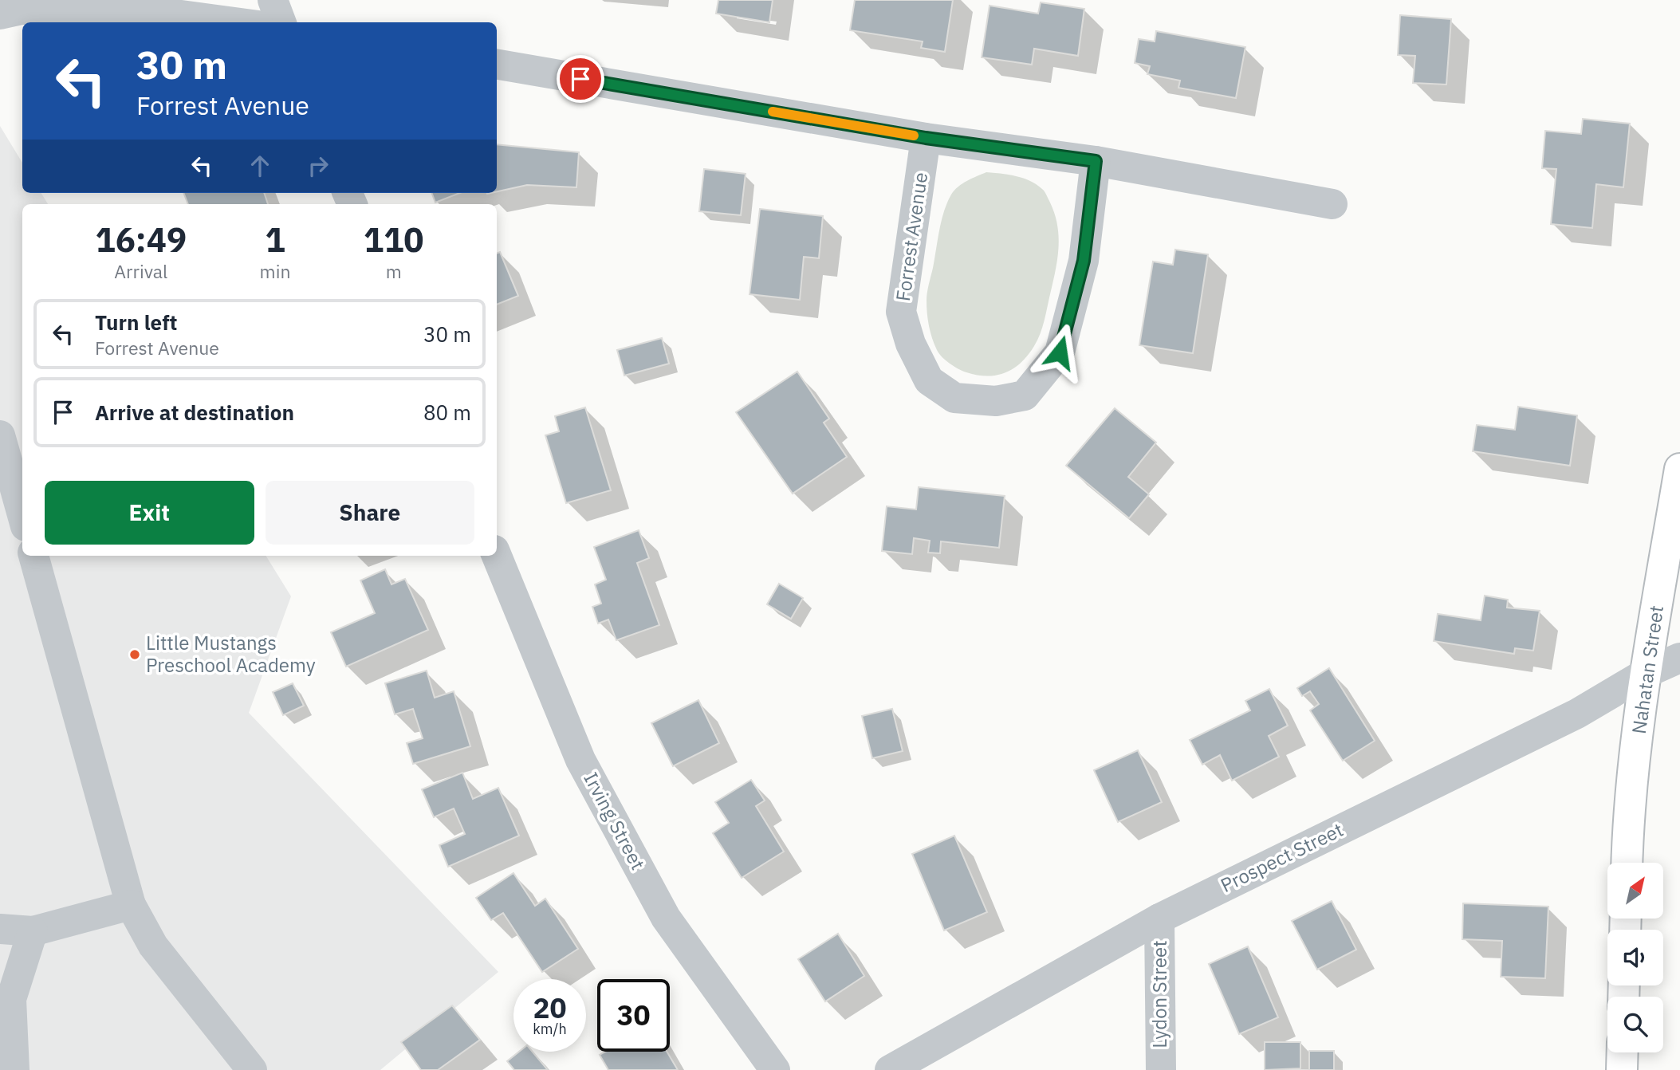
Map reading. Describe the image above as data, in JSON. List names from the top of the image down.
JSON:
{
  "streets": {
    "main road": ["Nahatan Street"],
    "street": [
      "Forrest Avenue",
      "Irving Street",
      "Prospect Street",
      "Lydon Street"
    ]
  },
  "crossings": [
    ["Nahatan Street", "Prospect Street"],
    ["Prospect Street", "Lydon Street"]
  ],
  "places": ["Little Mustangs Preschool Academy"],
  "north": "top right",
  "page": {
    "turn": ["30 m", "Forrest Avenue"],
    "eta": [
      "16:49",
      "Arrival",
      "1",
      "min",
      "110",
      "m"
    ],
    "list": [
      {
        "name": "Turn left",
        "note": "Forrest Avenue",
        "value": "30 m"
      },
      {
        "name": "Arrive at destination",
        "value": "80 m"
      }
    ],
    "buttons": ["Exit", "Share"],
    "speed": "20 km/h",
    "limit": "30"
  }
}
